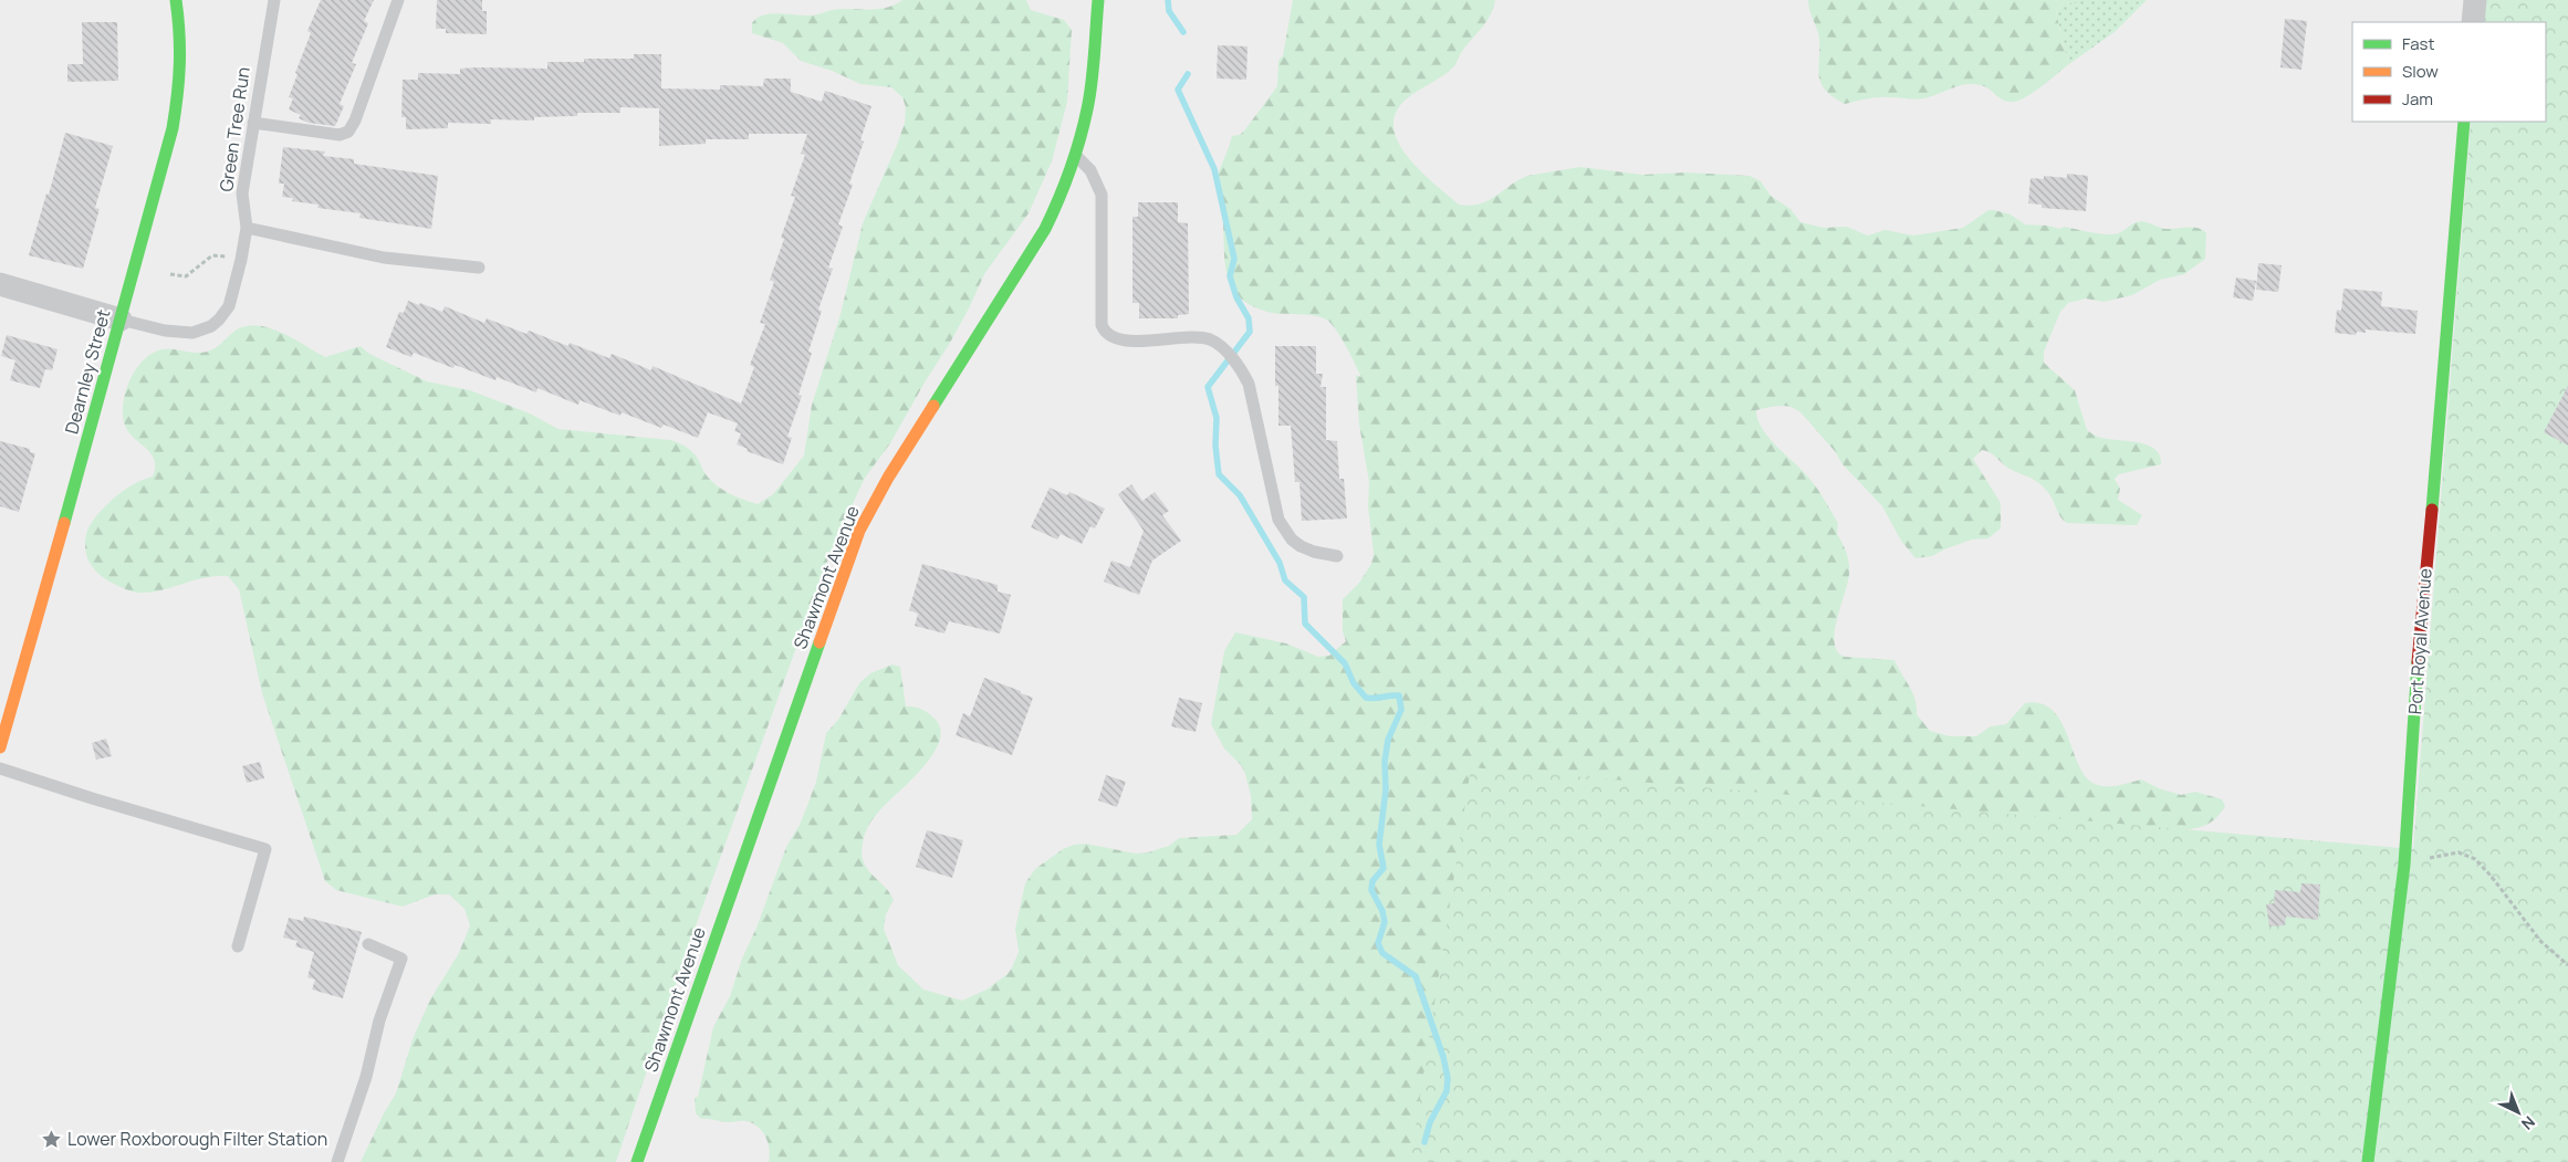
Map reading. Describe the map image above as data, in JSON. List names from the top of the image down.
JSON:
{
  "streets": {
    "street": ["Dearnley Street", "Shawmont Avenue", "Port Royal Avenue"],
    "lane": ["Green Tree Run"]
  },
  "crossings": [
    ["Green Tree Run", "Dearnley Street"]
  ],
  "places": {
    "place": ["Lower Roxborough Filter Station"]
  },
  "legend": ["Fast", "Slow", "Jam"],
  "north": "bottom right"
}
